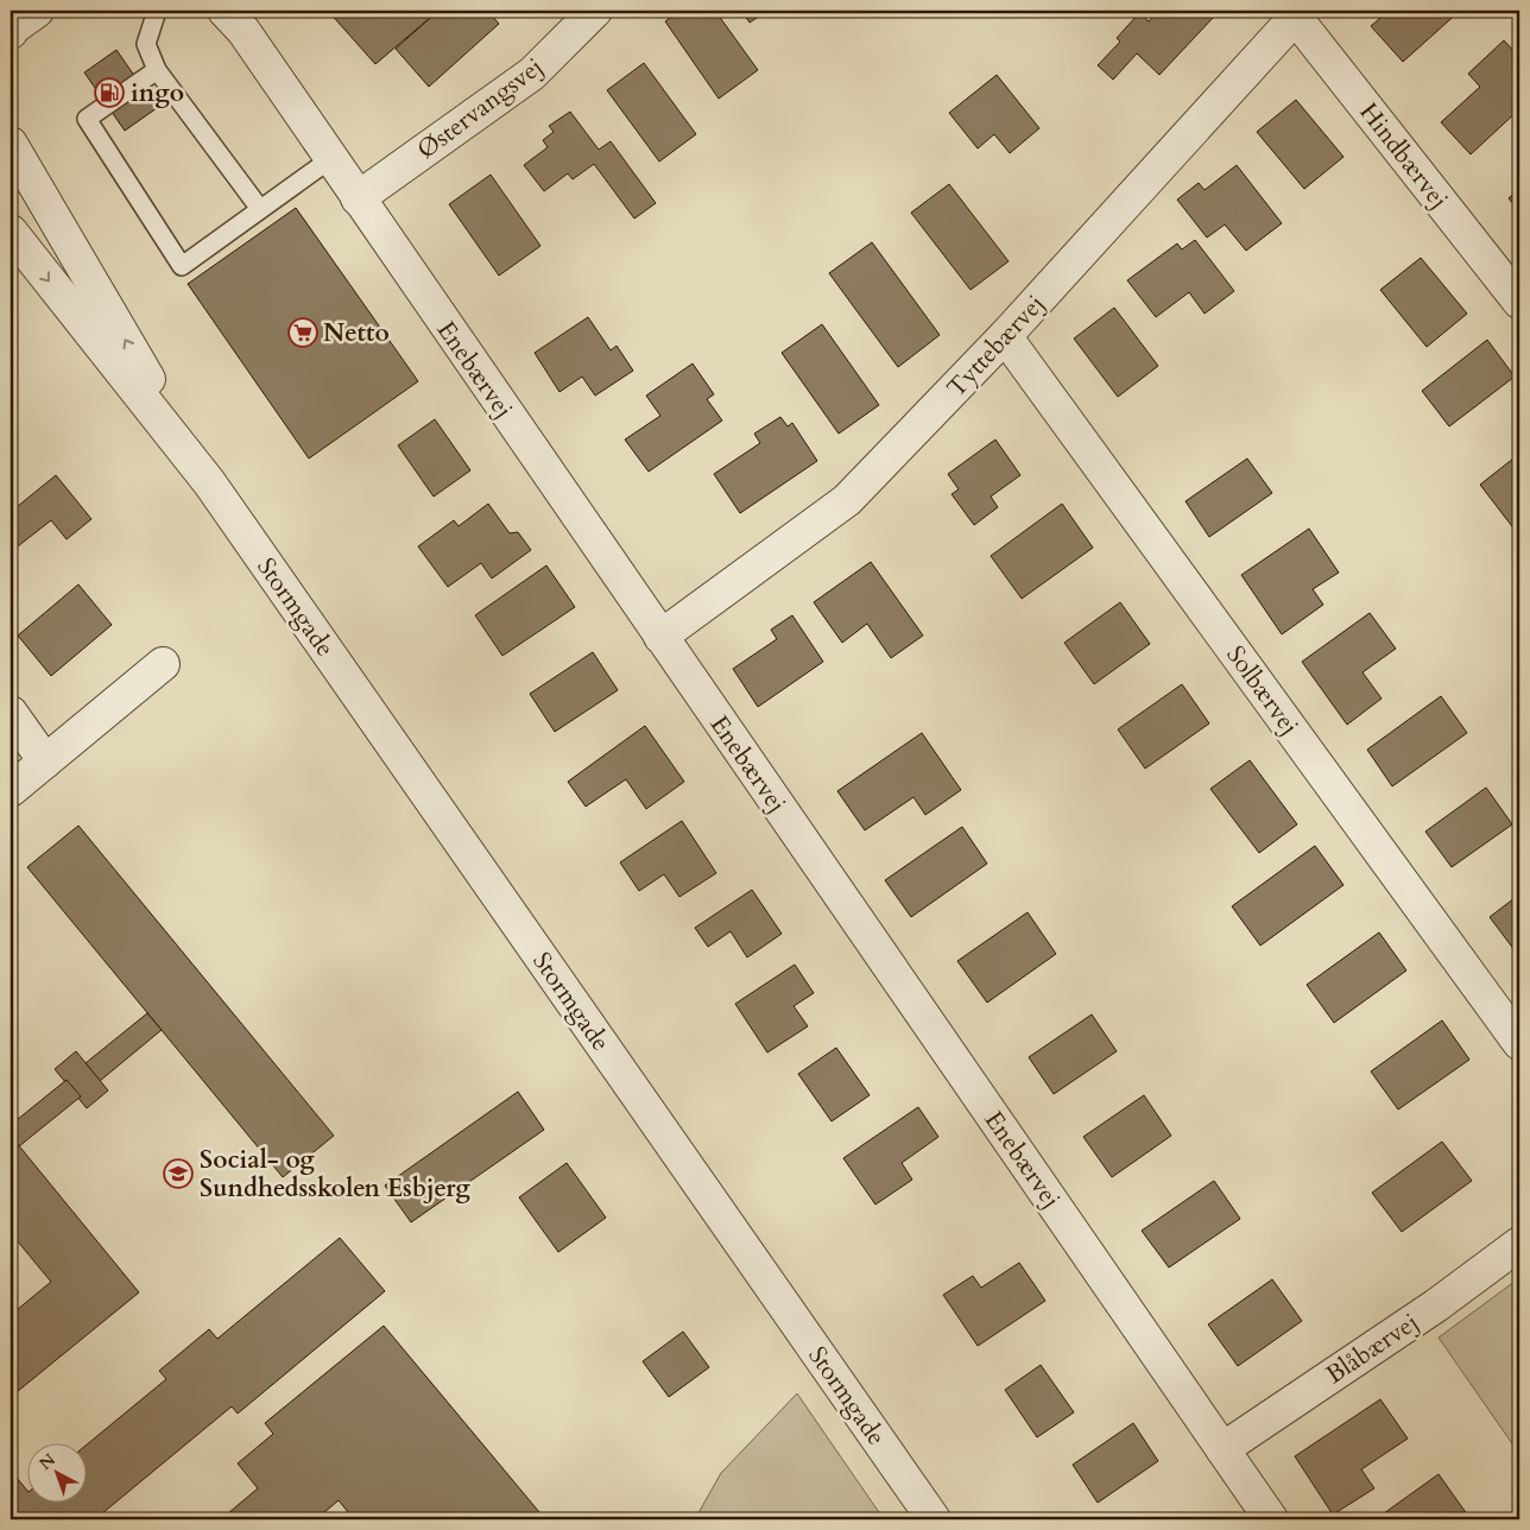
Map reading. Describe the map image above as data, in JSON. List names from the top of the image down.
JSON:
{
  "streets": {
    "street": [
      "Østervangsvej",
      "Hindbærvej",
      "Tyttebærvej",
      "Enebærvej",
      "Stormgade",
      "Solbærvej",
      "Blåbærvej"
    ]
  },
  "crossings": [
    ["Østervangsvej", "Enebærvej"],
    ["Hindbærvej", "Tyttebærvej"],
    ["Tyttebærvej", "Enebærvej"],
    ["Tyttebærvej", "Solbærvej"],
    ["Enebærvej", "Blåbærvej"]
  ],
  "places": {
    "fuel station": ["ingo"],
    "supermarket": ["Netto"],
    "school or university": ["Social- og Sundhedsskolen Esbjerg"]
  },
  "north": "top left"
}
